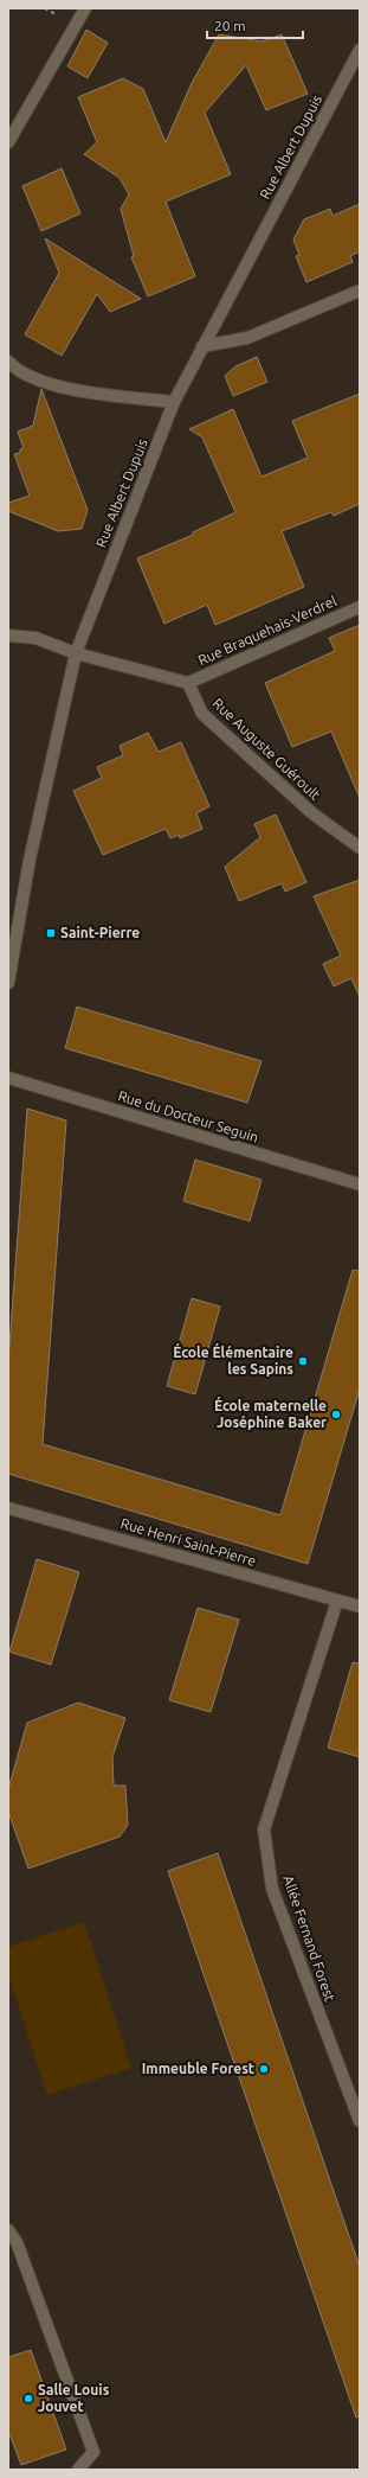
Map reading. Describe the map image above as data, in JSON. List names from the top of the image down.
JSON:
{
  "streets": {
    "street": [
      "Rue Albert Dupuis",
      "Rue Braquehais-Verdrel",
      "Rue Auguste Guéroult",
      "Rue du Docteur Seguin",
      "Rue Henri Saint-Pierre",
      "Allée Fernand Forest"
    ]
  },
  "crossings": [
    ["Rue Braquehais-Verdrel", "Rue Auguste Guéroult"],
    ["Rue Henri Saint-Pierre", "Allée Fernand Forest"]
  ],
  "places": {
    "transit": ["Saint-Pierre"],
    "other": [
      "École Élémentaire les Sapins",
      "École maternelle Joséphine Baker",
      "Immeuble Forest",
      "Salle Louis Jouvet"
    ]
  },
  "scale_bar": "20 m"
}
